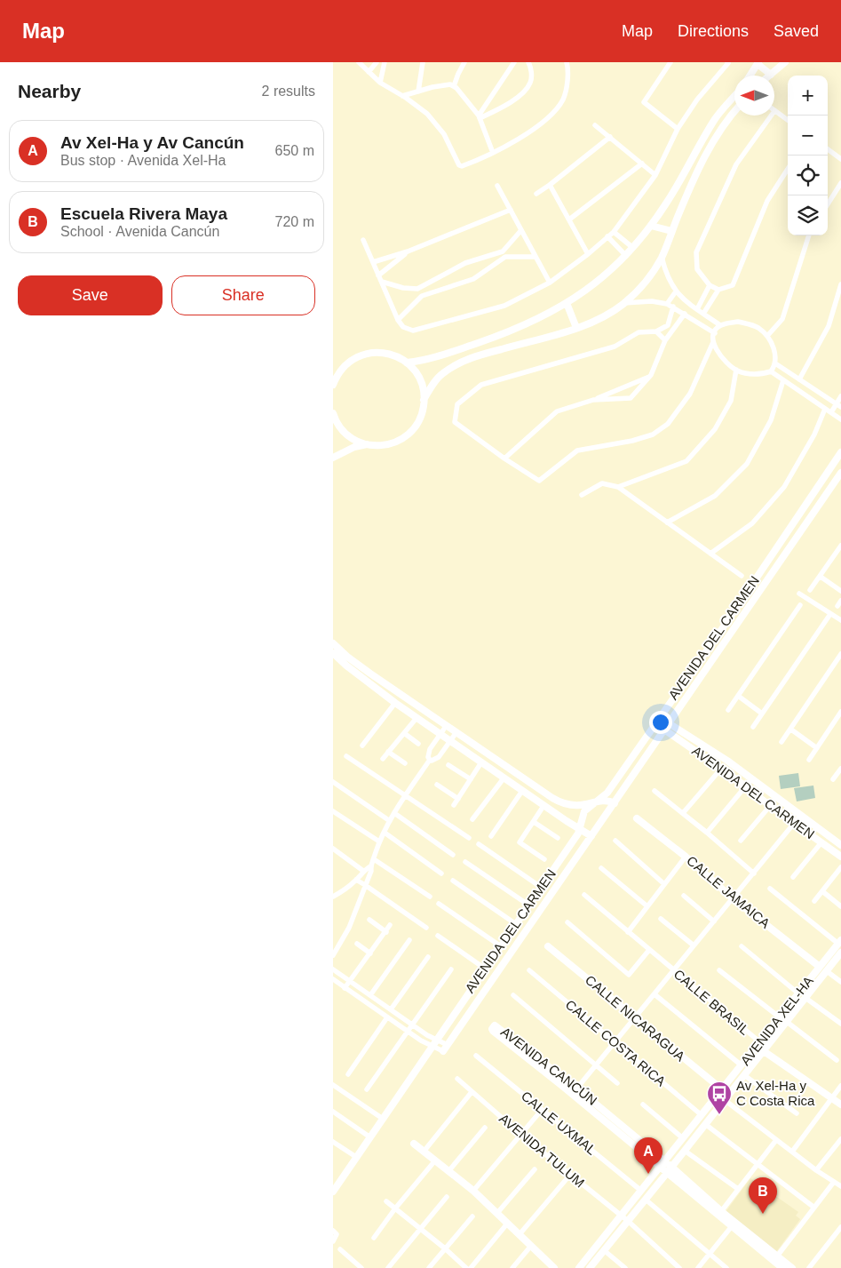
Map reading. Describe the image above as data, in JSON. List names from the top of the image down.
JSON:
{
  "streets": {
    "street": [
      "AVENIDA DEL CARMEN",
      "CALLE JAMAICA",
      "CALLE BRASIL",
      "CALLE NICARAGUA",
      "AVENIDA XEL-HA",
      "CALLE COSTA RICA",
      "AVENIDA CANCÚN",
      "CALLE UXMAL",
      "AVENIDA TULUM"
    ]
  },
  "crossings": [
    ["CALLE JAMAICA", "AVENIDA XEL-HA"],
    ["CALLE BRASIL", "AVENIDA XEL-HA"],
    ["CALLE NICARAGUA", "AVENIDA XEL-HA"],
    ["AVENIDA XEL-HA", "CALLE COSTA RICA"],
    ["AVENIDA XEL-HA", "AVENIDA CANCÚN"],
    ["AVENIDA XEL-HA", "CALLE UXMAL"],
    ["AVENIDA XEL-HA", "AVENIDA TULUM"]
  ],
  "places": {
    "bus stop": ["Av Xel-Ha y C Costa Rica"]
  },
  "north": "left",
  "page": {
    "header": "Map",
    "nav": ["Map", "Directions", "Saved"],
    "heading": ["Nearby", "2 results"],
    "map_buttons": ["+", "−"],
    "list": [
      {
        "mark": "A",
        "name": "Av Xel-Ha y Av Cancún",
        "note": "Bus stop · Avenida Xel-Ha",
        "value": "650 m"
      },
      {
        "mark": "B",
        "name": "Escuela Rivera Maya",
        "note": "School · Avenida Cancún",
        "value": "720 m"
      }
    ],
    "buttons": ["Save", "Share"],
    "pins": ["A", "B"]
  }
}
